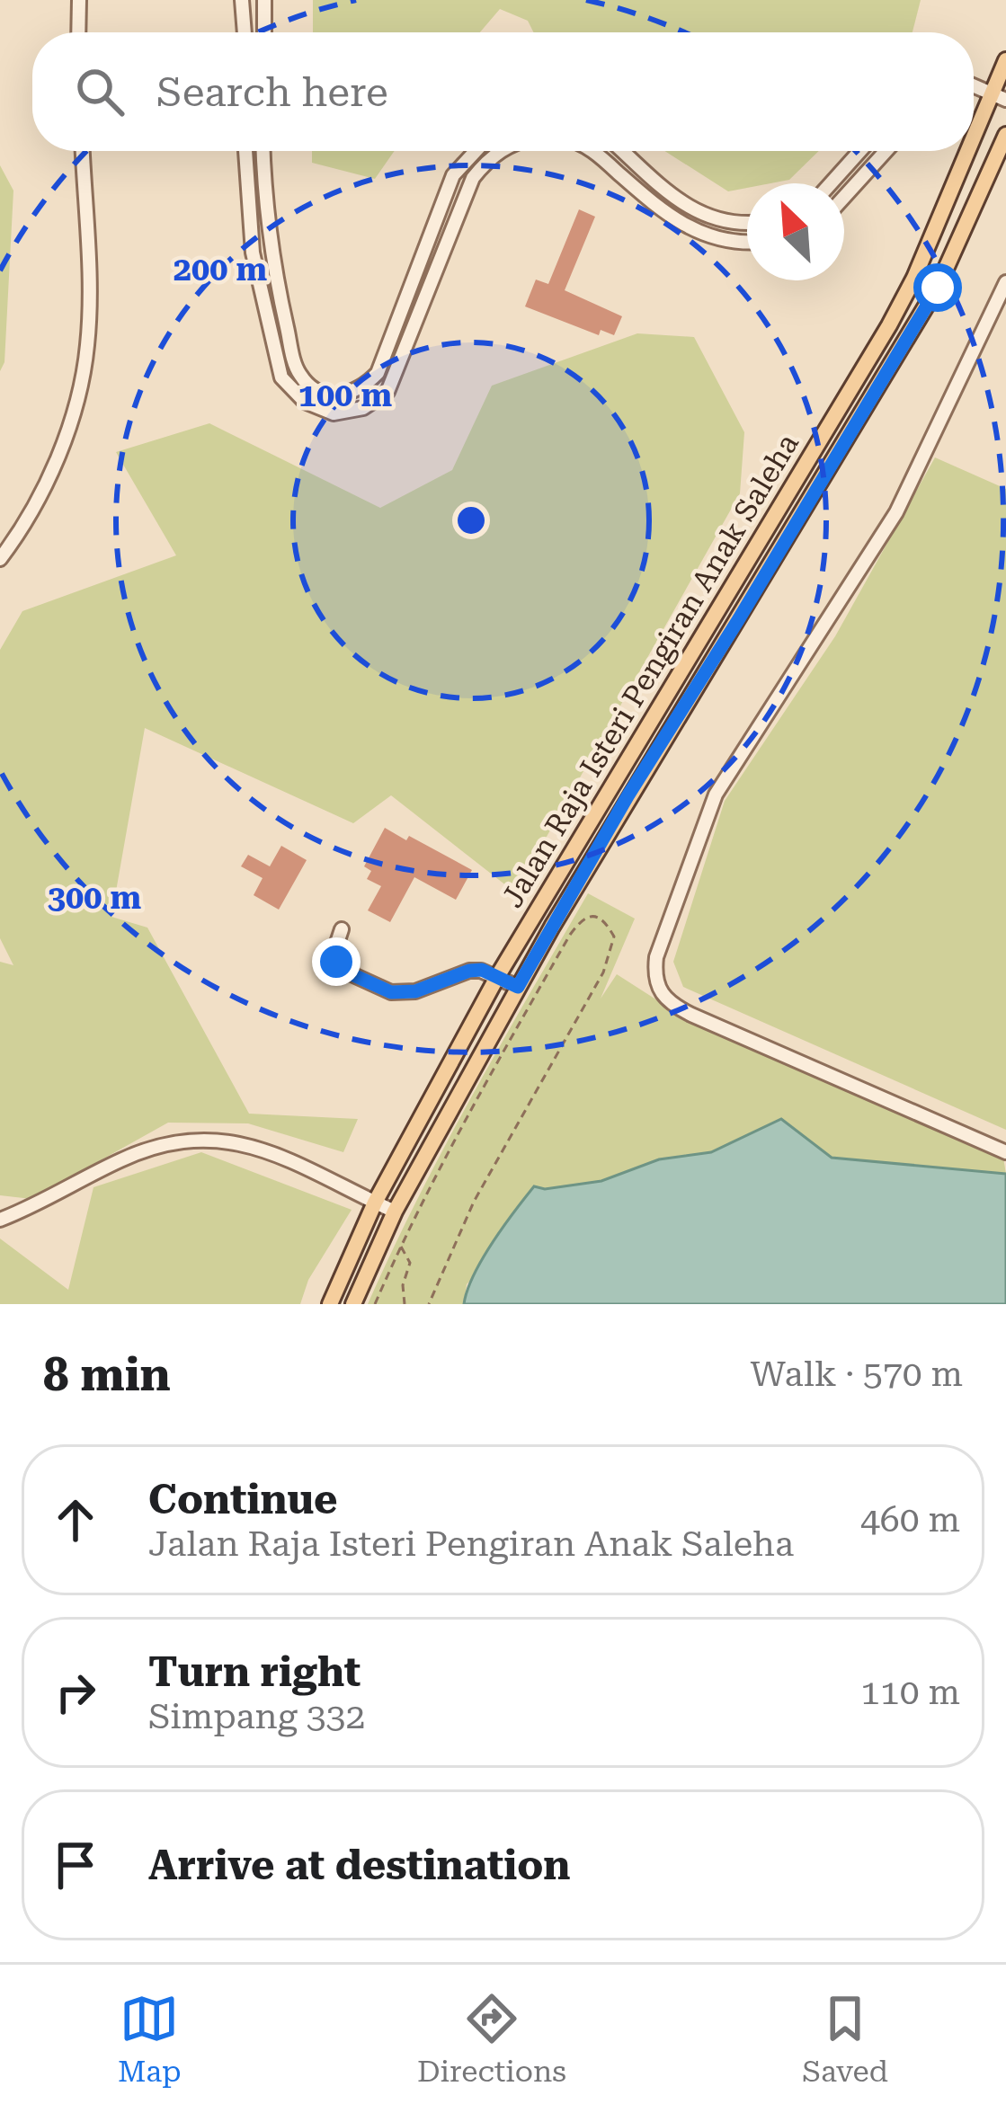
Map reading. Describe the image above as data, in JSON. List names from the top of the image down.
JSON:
{
  "streets": {
    "main road": ["Jalan Raja Isteri Pengiran Anak Saleha"]
  },
  "north": "top left",
  "page": {
    "search": "Search here",
    "heading": ["8 min", "Walk · 570 m"],
    "list": [
      ["Continue", "Jalan Raja Isteri Pengiran Anak Saleha", "460 m"],
      ["Turn right", "Simpang 332", "110 m"],
      "Arrive at destination"
    ],
    "nav": ["Map", "Directions", "Saved"]
  },
  "rings": ["200 m", "100 m", "300 m"]
}
